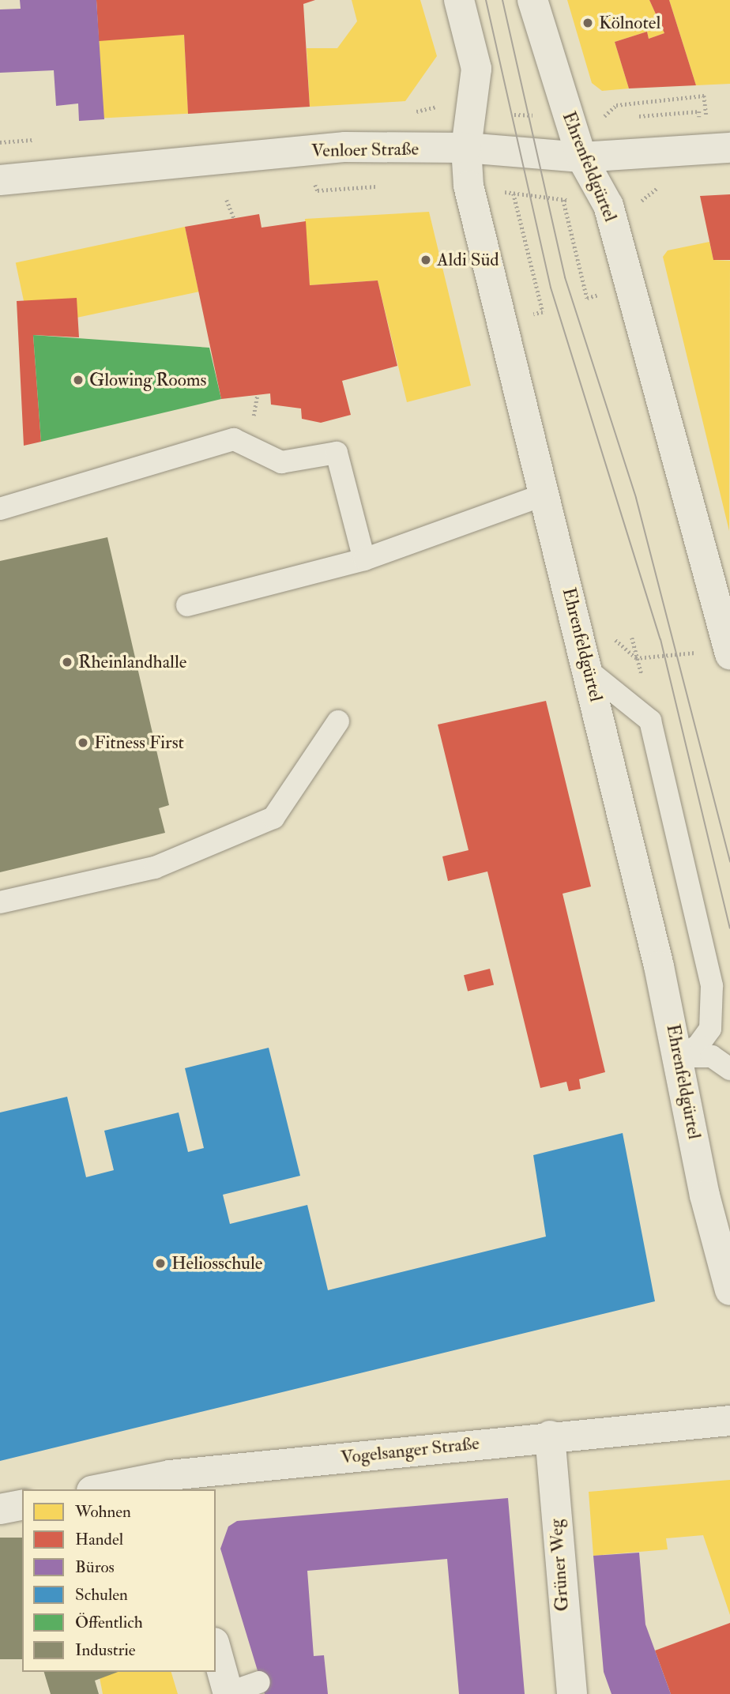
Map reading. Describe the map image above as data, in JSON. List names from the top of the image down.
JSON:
{
  "streets": {
    "main road": [
      "Venloer Straße",
      "Ehrenfeldgürtel",
      "Vogelsanger Straße",
      "Grüner Weg"
    ]
  },
  "crossings": [
    ["Venloer Straße", "Ehrenfeldgürtel"],
    ["Vogelsanger Straße", "Grüner Weg"]
  ],
  "places": [
    "Kölnotel",
    "Aldi Süd",
    "Glowing Rooms",
    "Rheinlandhalle",
    "Fitness First",
    "Heliosschule"
  ],
  "legend": [
    "Wohnen",
    "Handel",
    "Büros",
    "Schulen",
    "Öffentlich",
    "Industrie"
  ]
}
